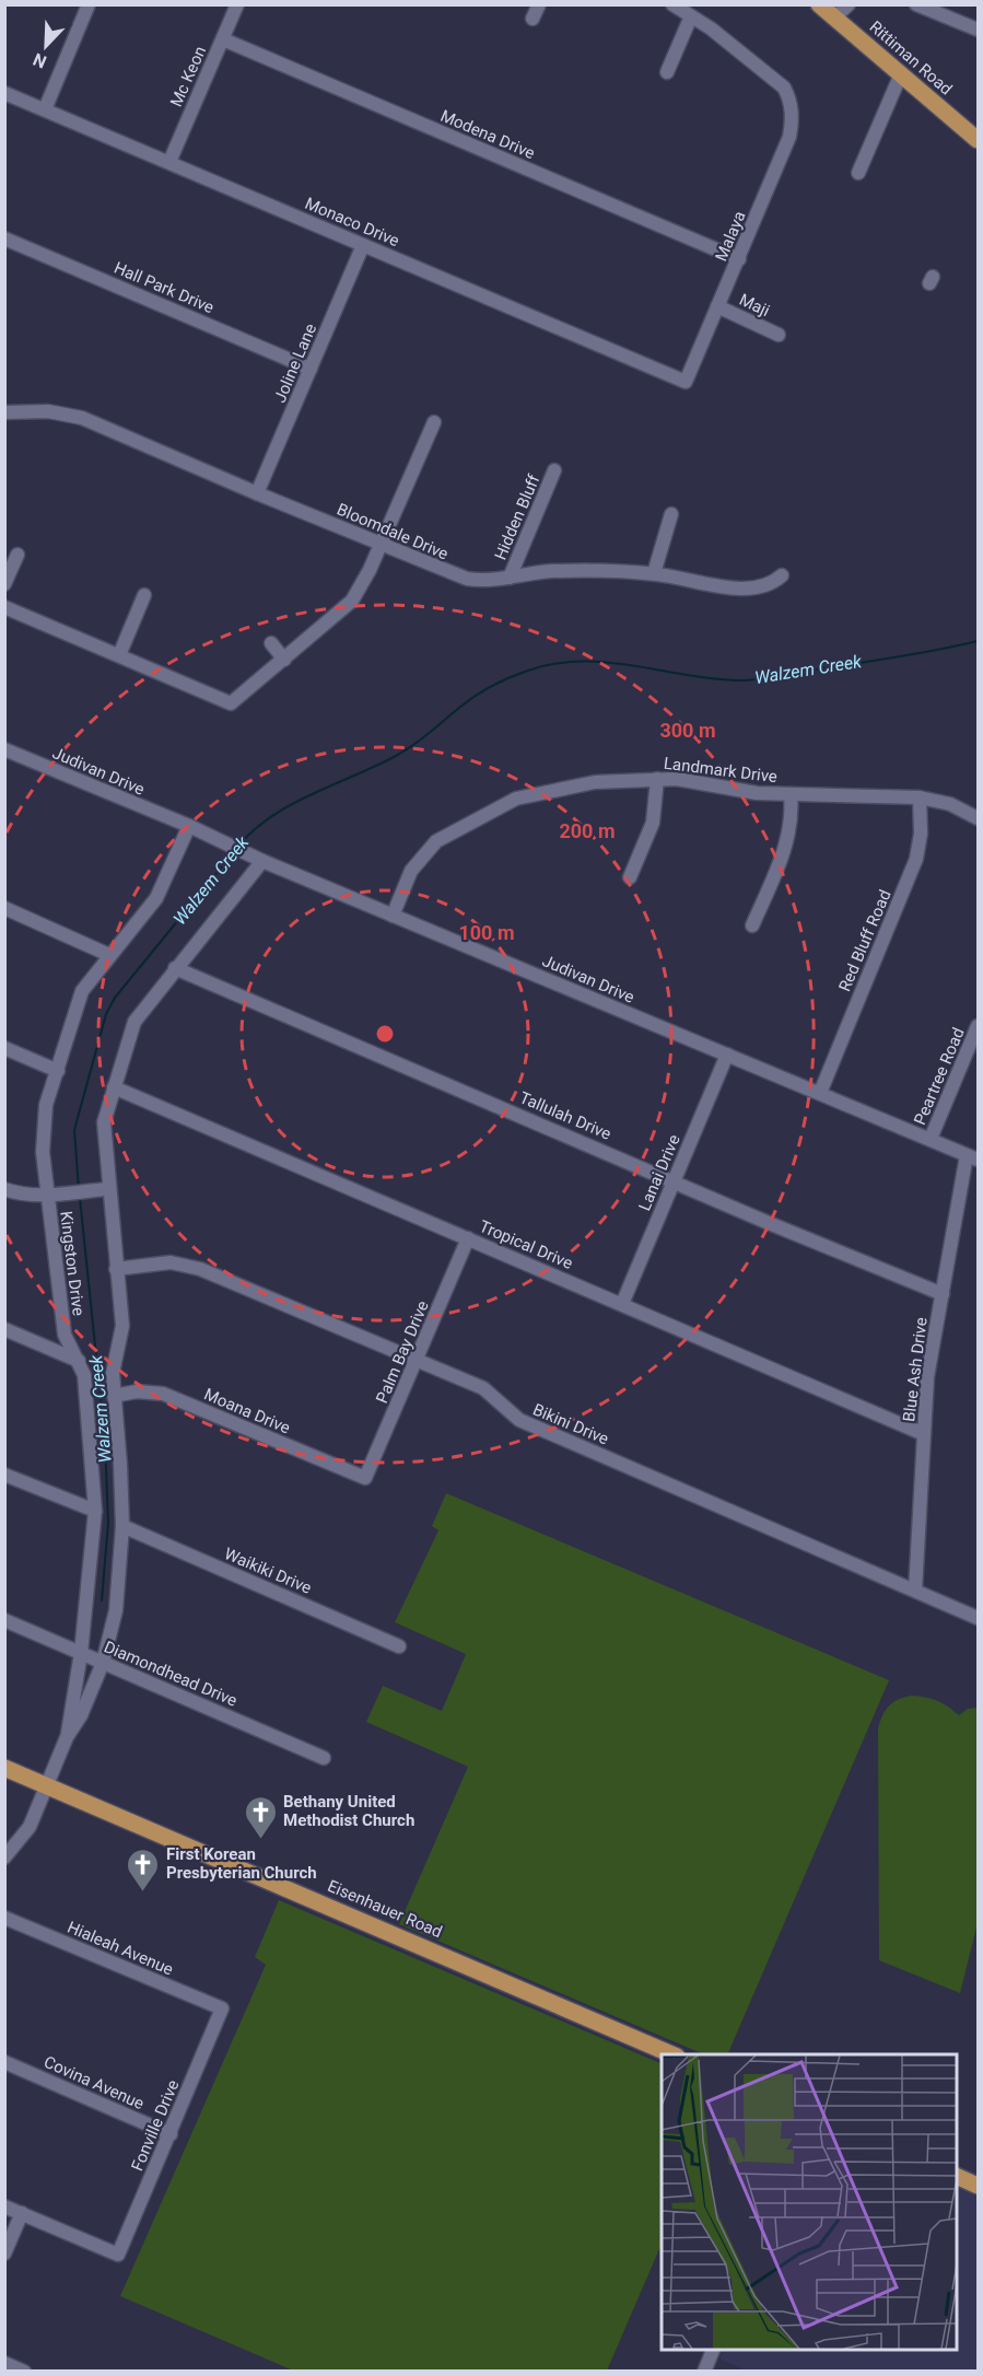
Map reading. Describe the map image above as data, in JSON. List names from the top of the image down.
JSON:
{
  "streets": {
    "main road": ["Rittiman Road", "Eisenhauer Road"],
    "street": [
      "Mc Keon",
      "Modena Drive",
      "Monaco Drive",
      "Malaya",
      "Hall Park Drive",
      "Maji",
      "Joline Lane",
      "Hidden Bluff",
      "Bloomdale Drive",
      "Landmark Drive",
      "Judivan Drive",
      "Red Bluff Road",
      "Peartree Road",
      "Tallulah Drive",
      "Lanai Drive",
      "Tropical Drive",
      "Kingston Drive",
      "Palm Bay Drive",
      "Blue Ash Drive",
      "Moana Drive",
      "Bikini Drive",
      "Waikiki Drive",
      "Diamondhead Drive",
      "Hialeah Avenue",
      "Covina Avenue",
      "Fonville Drive"
    ]
  },
  "crossings": [
    ["Mc Keon", "Modena Drive"],
    ["Mc Keon", "Monaco Drive"],
    ["Modena Drive", "Malaya"],
    ["Monaco Drive", "Malaya"],
    ["Monaco Drive", "Joline Lane"],
    ["Malaya", "Maji"],
    ["Hall Park Drive", "Joline Lane"],
    ["Joline Lane", "Bloomdale Drive"],
    ["Hidden Bluff", "Bloomdale Drive"],
    ["Landmark Drive", "Judivan Drive"],
    ["Landmark Drive", "Red Bluff Road"],
    ["Judivan Drive", "Red Bluff Road"],
    ["Judivan Drive", "Peartree Road"],
    ["Judivan Drive", "Lanai Drive"],
    ["Judivan Drive", "Kingston Drive"],
    ["Judivan Drive", "Blue Ash Drive"],
    ["Tallulah Drive", "Lanai Drive"],
    ["Tallulah Drive", "Kingston Drive"],
    ["Tallulah Drive", "Blue Ash Drive"],
    ["Lanai Drive", "Tropical Drive"],
    ["Tropical Drive", "Kingston Drive"],
    ["Tropical Drive", "Palm Bay Drive"],
    ["Tropical Drive", "Blue Ash Drive"],
    ["Kingston Drive", "Moana Drive"],
    ["Kingston Drive", "Bikini Drive"],
    ["Kingston Drive", "Waikiki Drive"],
    ["Kingston Drive", "Diamondhead Drive"],
    ["Kingston Drive", "Eisenhauer Road"],
    ["Palm Bay Drive", "Moana Drive"],
    ["Palm Bay Drive", "Bikini Drive"],
    ["Blue Ash Drive", "Bikini Drive"],
    ["Hialeah Avenue", "Fonville Drive"],
    ["Covina Avenue", "Fonville Drive"]
  ],
  "water": ["Walzem Creek"],
  "places": {
    "church": ["Bethany United Methodist Church", "First Korean Presbyterian Church"]
  },
  "north": "bottom left",
  "rings": ["300 m", "200 m", "100 m"]
}
